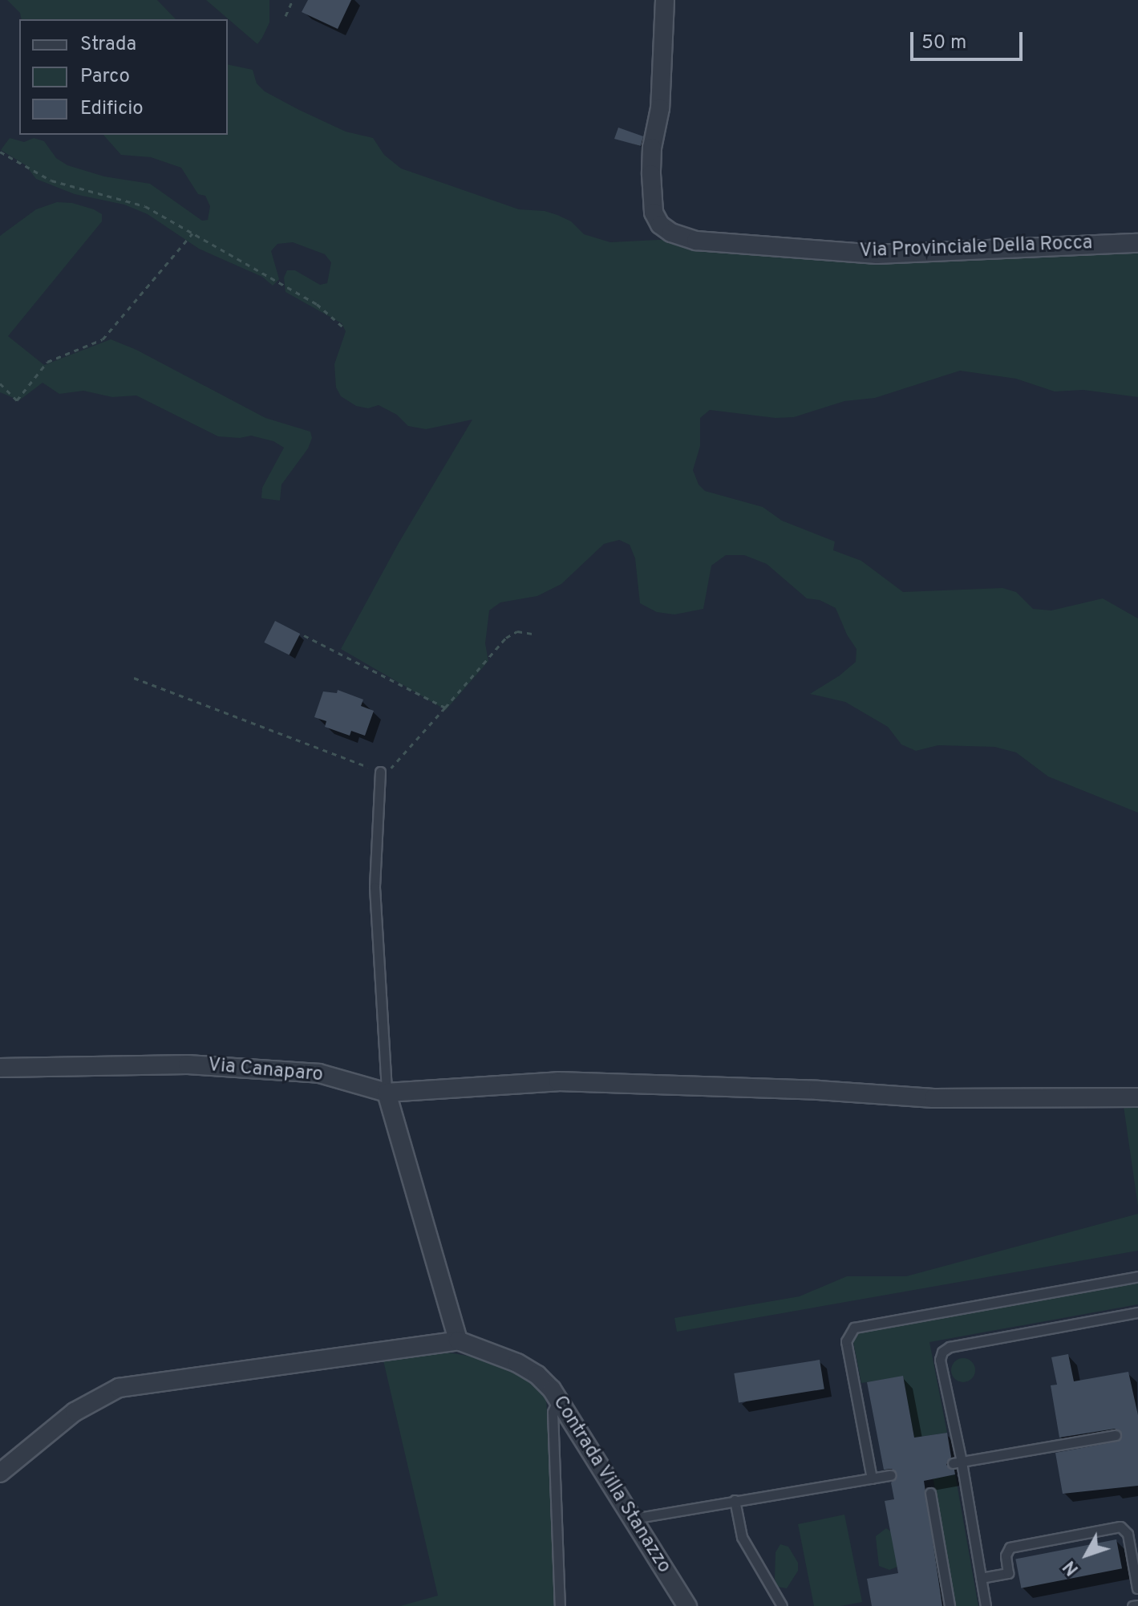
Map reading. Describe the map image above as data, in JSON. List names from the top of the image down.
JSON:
{
  "streets": {
    "street": ["Via Provinciale Della Rocca", "Via Canaparo", "Contrada Villa Stanazzo"]
  },
  "legend": ["Strada", "Parco", "Edificio"],
  "scale_bar": "50 m",
  "north": "bottom left"
}
